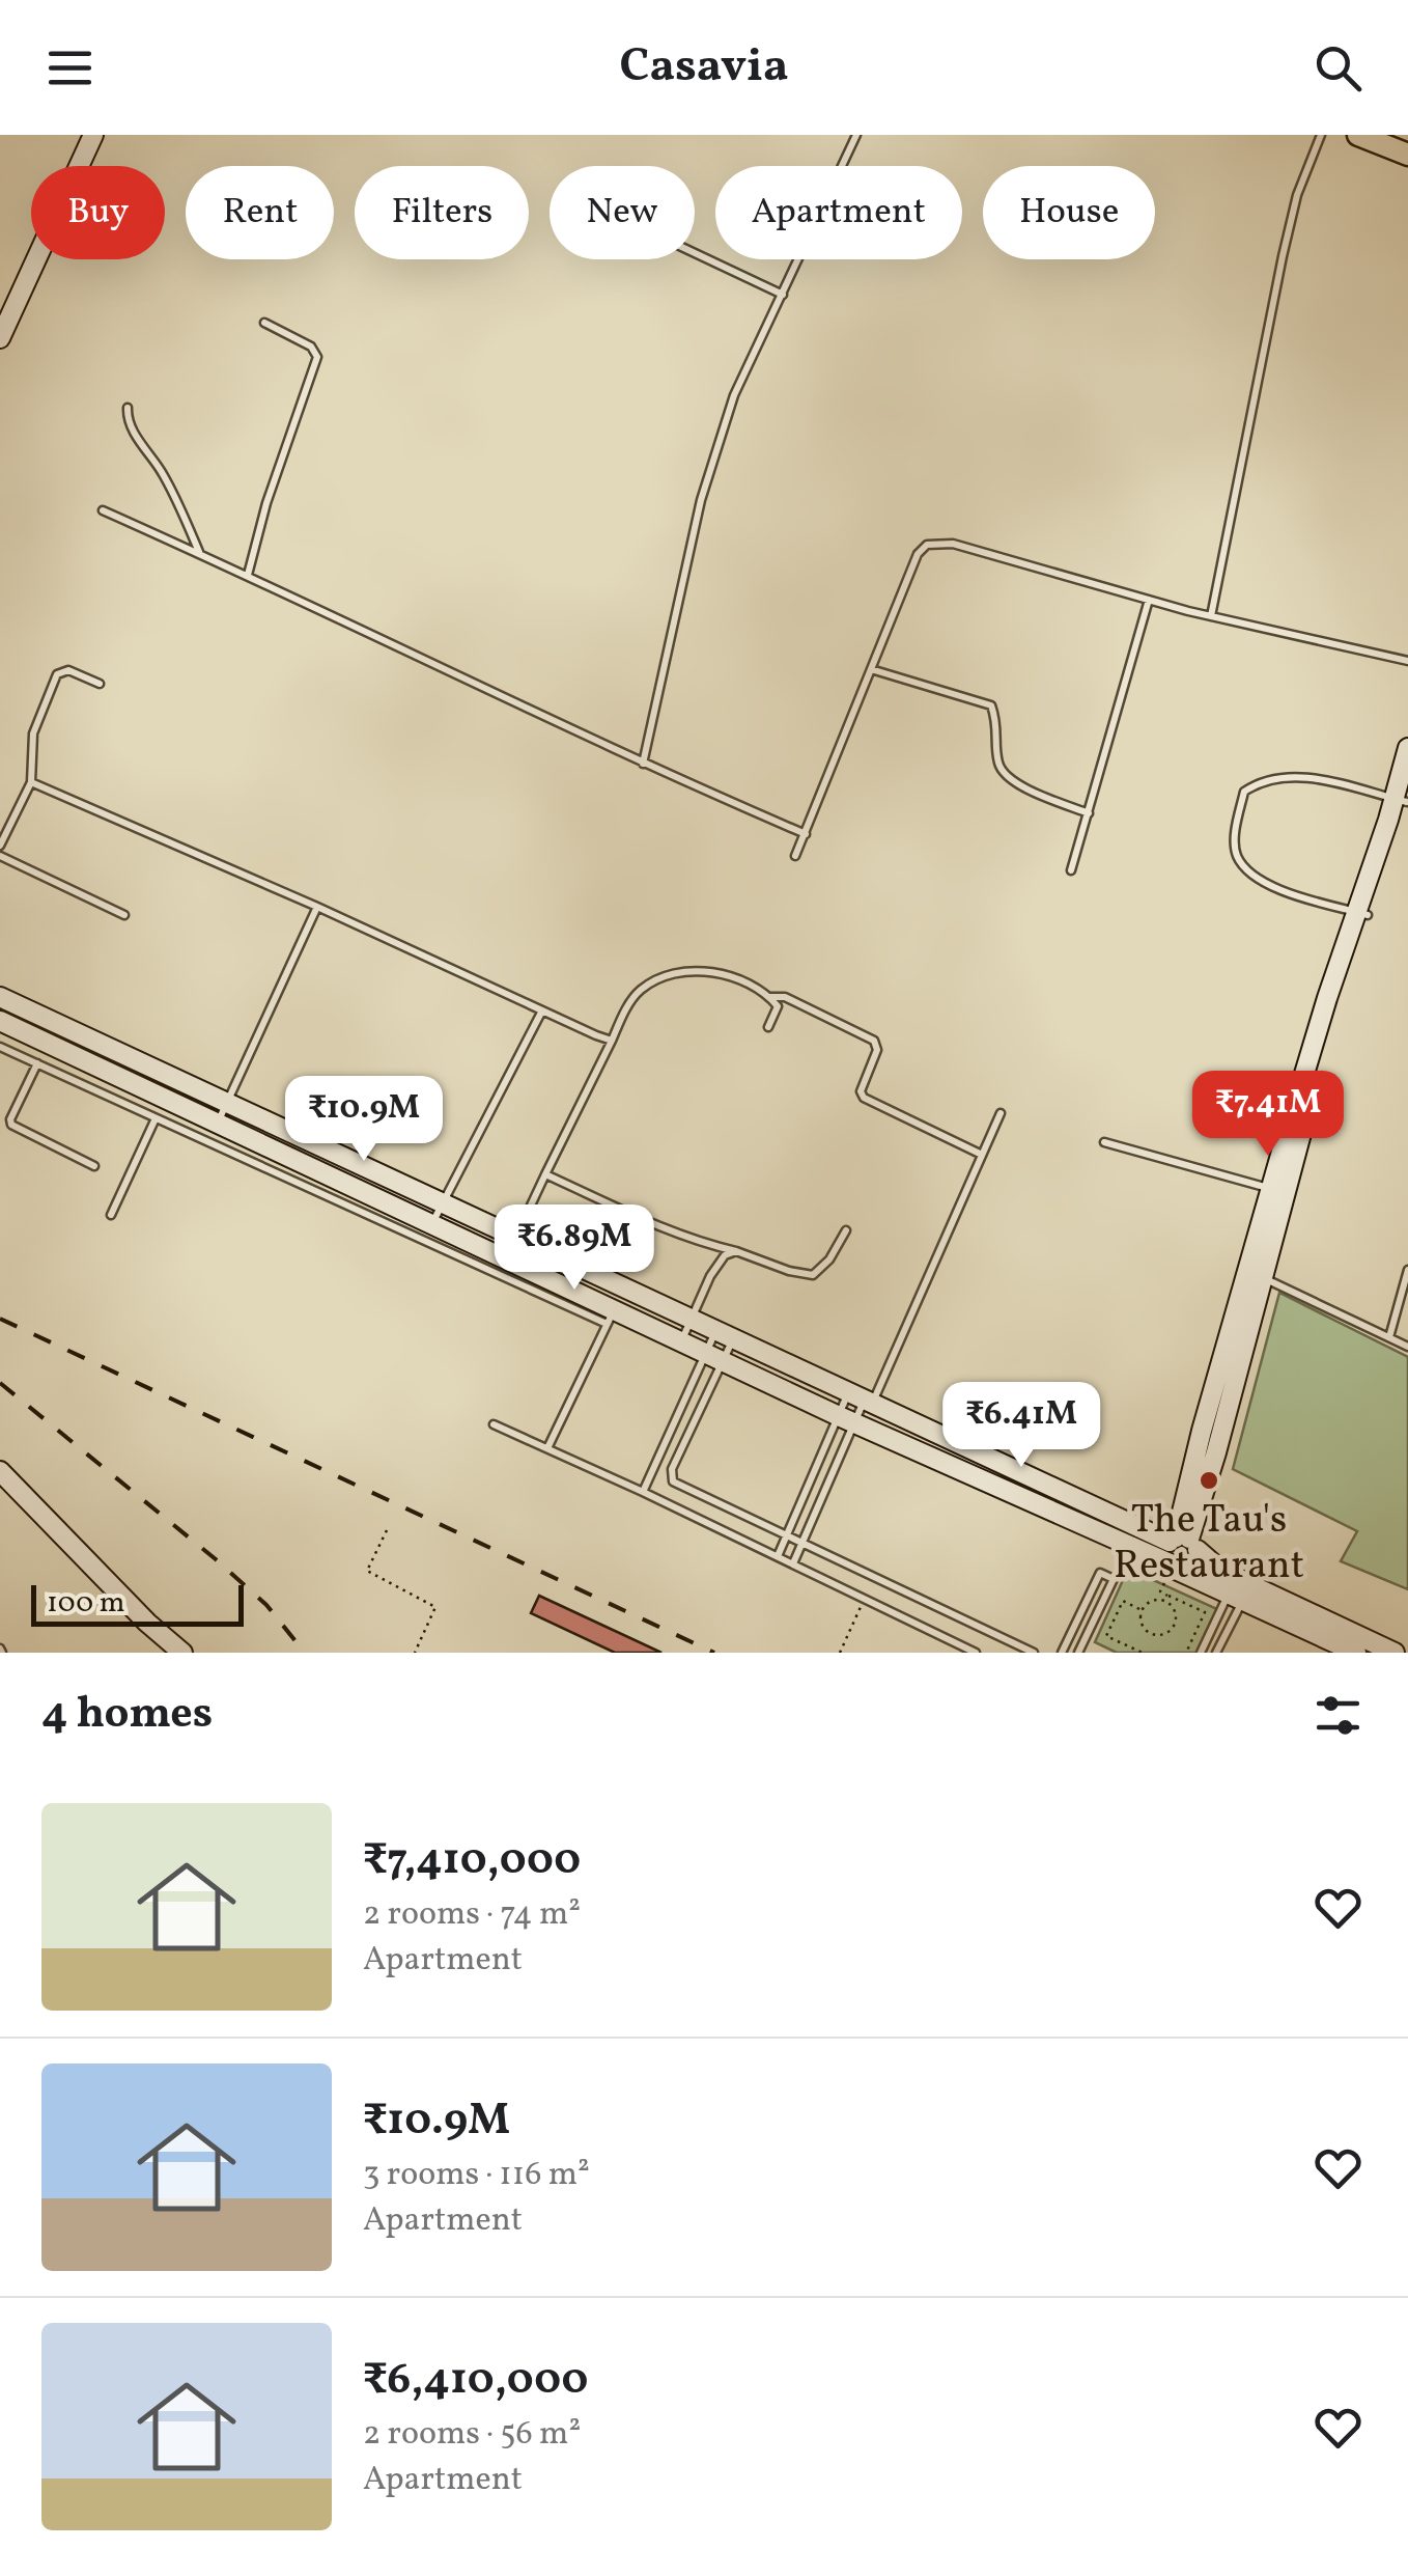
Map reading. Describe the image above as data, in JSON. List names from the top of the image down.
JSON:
{
  "places": ["The Tau's Restaurant"],
  "scale_bar": "100 m",
  "page": {
    "header": "Casavia",
    "chip": [
      "Buy",
      "Rent",
      "Filters",
      "New",
      "Apartment",
      "House"
    ],
    "price": [
      "₹7.41M",
      "₹10.9M",
      "₹6.89M",
      "₹6.41M"
    ],
    "scale": "100 m",
    "heading": "4 homes",
    "list": [
      {
        "name": "₹7,410,000",
        "note": "2 rooms · 74 m² · Apartment"
      },
      {
        "name": "₹10.9M",
        "note": "3 rooms · 116 m² · Apartment"
      },
      {
        "name": "₹6,410,000",
        "note": "2 rooms · 56 m² · Apartment"
      }
    ]
  }
}
